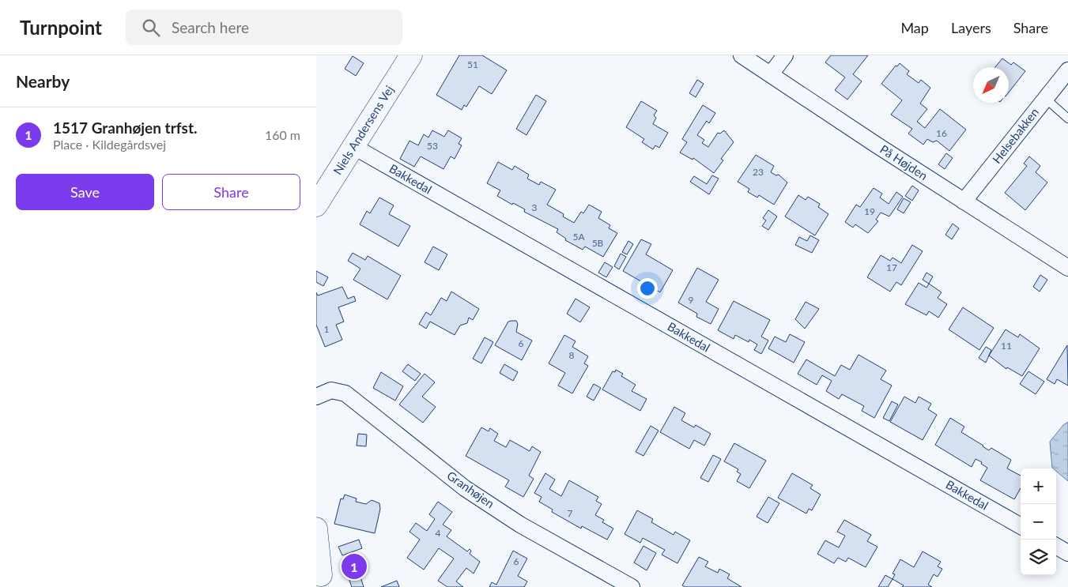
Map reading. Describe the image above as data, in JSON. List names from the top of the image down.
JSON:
{
  "streets": {
    "street": [
      "Niels Andersens Vej",
      "Helsebakken",
      "På Højden",
      "Bakkedal",
      "Granhøjen"
    ]
  },
  "crossings": [
    ["Niels Andersens Vej", "Bakkedal"],
    ["Helsebakken", "På Højden"]
  ],
  "house_numbers": [
    "51",
    "16",
    "53",
    "23",
    "3",
    "19",
    "5A",
    "5B",
    "17",
    "9",
    "1",
    "6",
    "11",
    "8",
    "7",
    "4",
    "6"
  ],
  "north": "bottom left",
  "page": {
    "header": "Turnpoint",
    "search": "Search here",
    "nav": ["Map", "Layers", "Share"],
    "heading": "Nearby",
    "list": [
      {
        "mark": "1",
        "name": "1517 Granhøjen trfst.",
        "note": "Place · Kildegårdsvej",
        "value": "160 m"
      }
    ],
    "buttons": ["Save", "Share"],
    "map_buttons": ["+", "−"],
    "pins": "1"
  }
}
